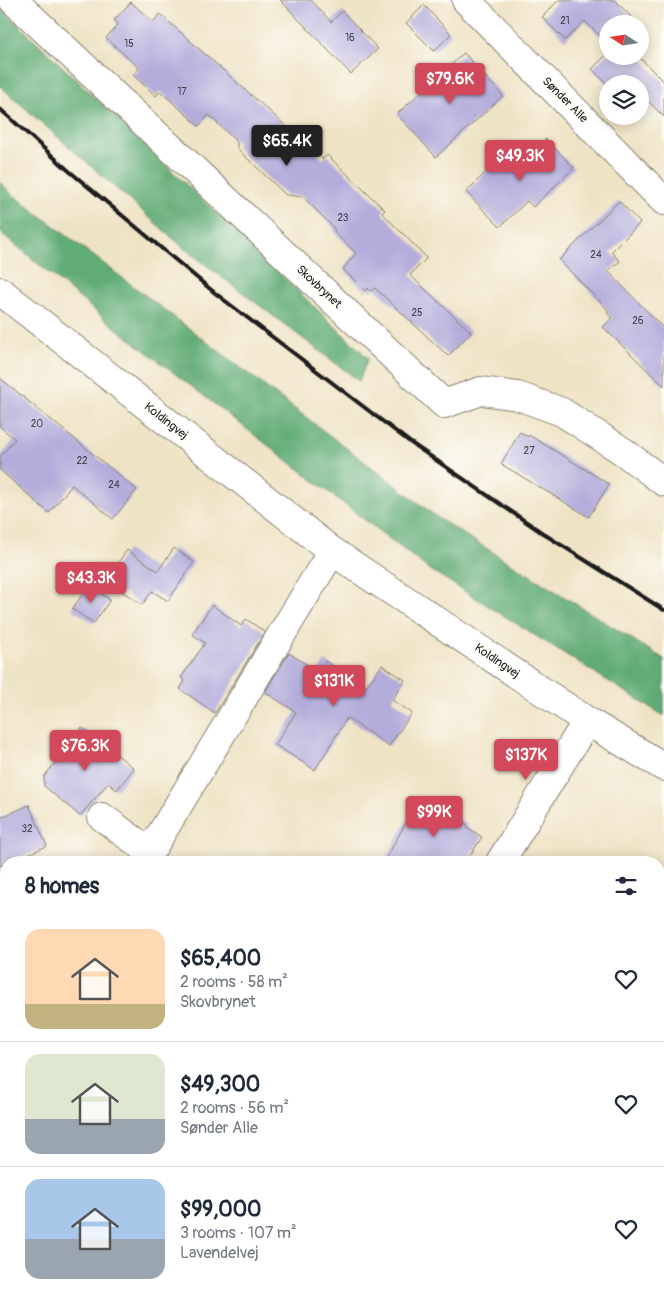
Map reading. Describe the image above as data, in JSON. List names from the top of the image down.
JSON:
{
  "streets": {
    "street": ["Sønder Alle", "Skovbrynet", "Koldingvej"]
  },
  "house_numbers": [
    "21",
    "16",
    "15",
    "17",
    "23",
    "24",
    "25",
    "26",
    "20",
    "27",
    "22",
    "24",
    "32"
  ],
  "north": "left",
  "page": {
    "price": [
      "$79.6K",
      "$65.4K",
      "$49.3K",
      "$43.3K",
      "$131K",
      "$76.3K",
      "$137K",
      "$99K"
    ],
    "heading": "8 homes",
    "list": [
      {
        "name": "$65,400",
        "note": "2 rooms · 58 m² · Skovbrynet"
      },
      {
        "name": "$49,300",
        "note": "2 rooms · 56 m² · Sønder Alle"
      },
      {
        "name": "$99,000",
        "note": "3 rooms · 107 m² · Lavendelvej"
      }
    ]
  }
}
